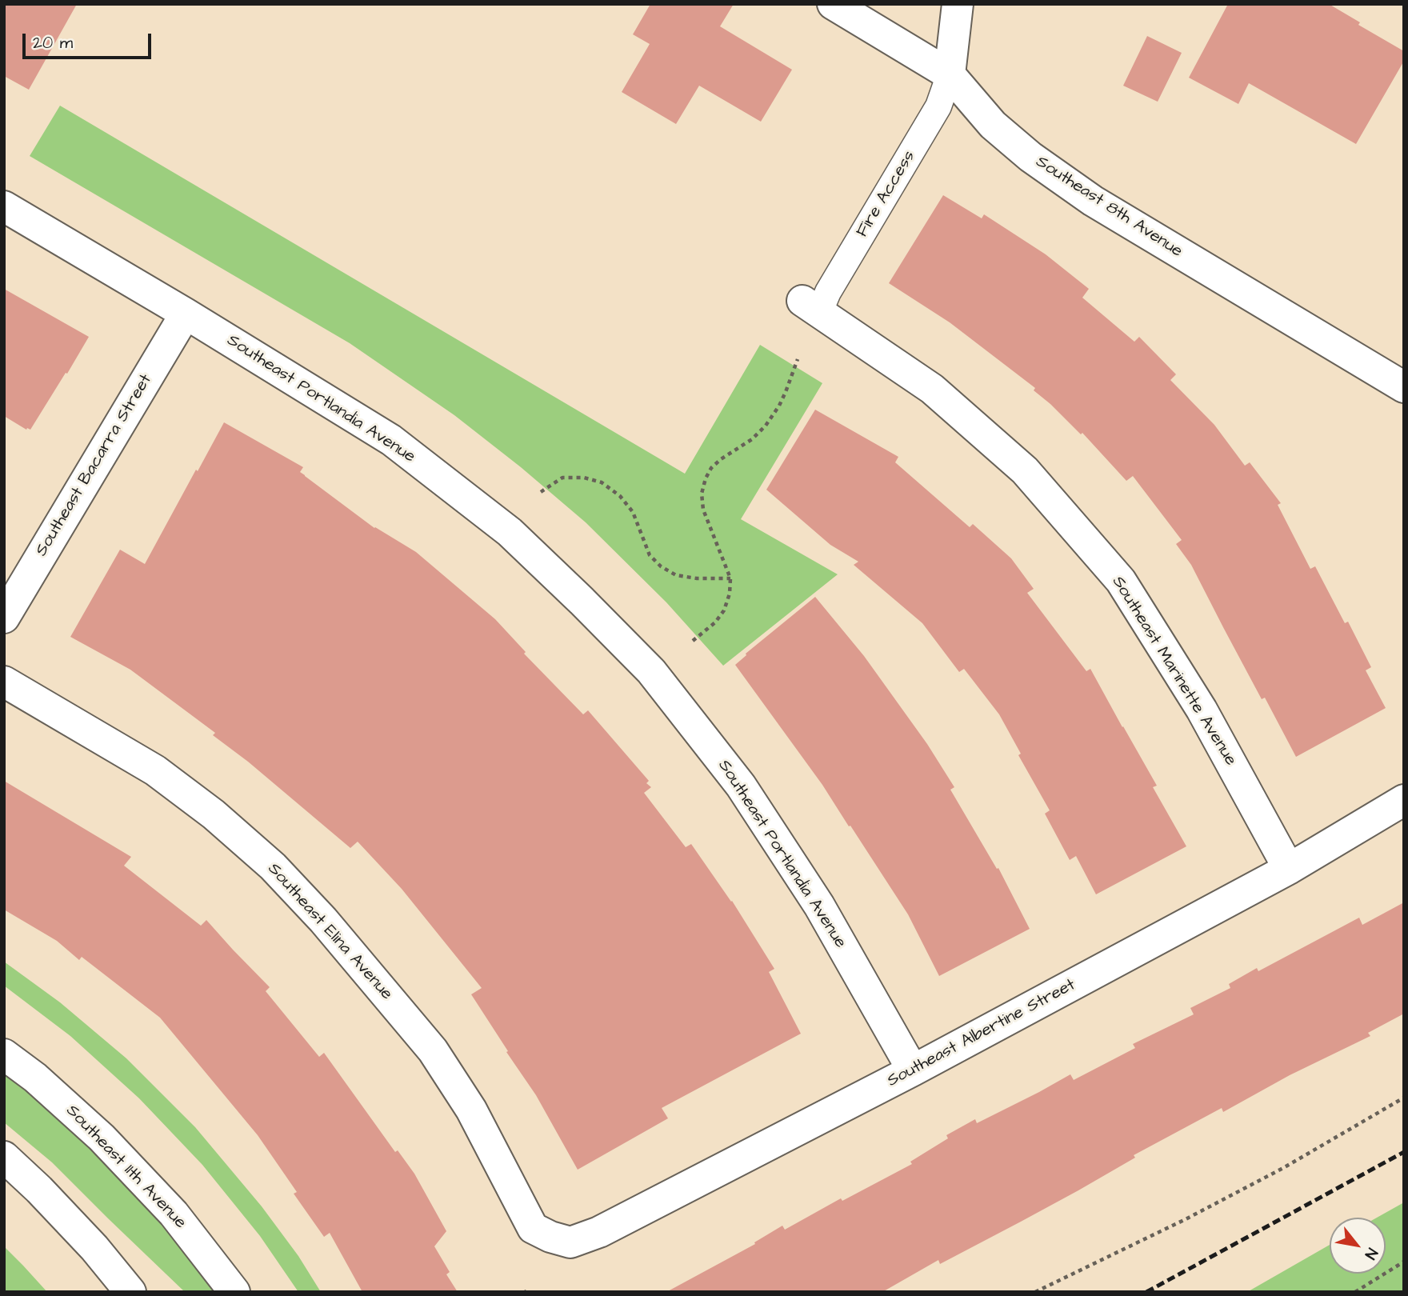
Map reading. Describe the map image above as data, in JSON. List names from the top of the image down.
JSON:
{
  "streets": {
    "street": [
      "Southeast 8th Avenue",
      "Southeast Portlandia Avenue",
      "Southeast Bacarra Street",
      "Southeast Marinette Avenue",
      "Southeast Elina Avenue",
      "Southeast Albertine Street",
      "Southeast 11th Avenue"
    ],
    "lane": ["Fire Access"]
  },
  "crossings": [
    ["Fire Access", "Southeast 8th Avenue"],
    ["Fire Access", "Southeast Marinette Avenue"],
    ["Southeast Portlandia Avenue", "Southeast Bacarra Street"],
    ["Southeast Portlandia Avenue", "Southeast Albertine Street"],
    ["Southeast Marinette Avenue", "Southeast Albertine Street"],
    ["Southeast Elina Avenue", "Southeast Albertine Street"]
  ],
  "scale_bar": "20 m",
  "north": "bottom right"
}
